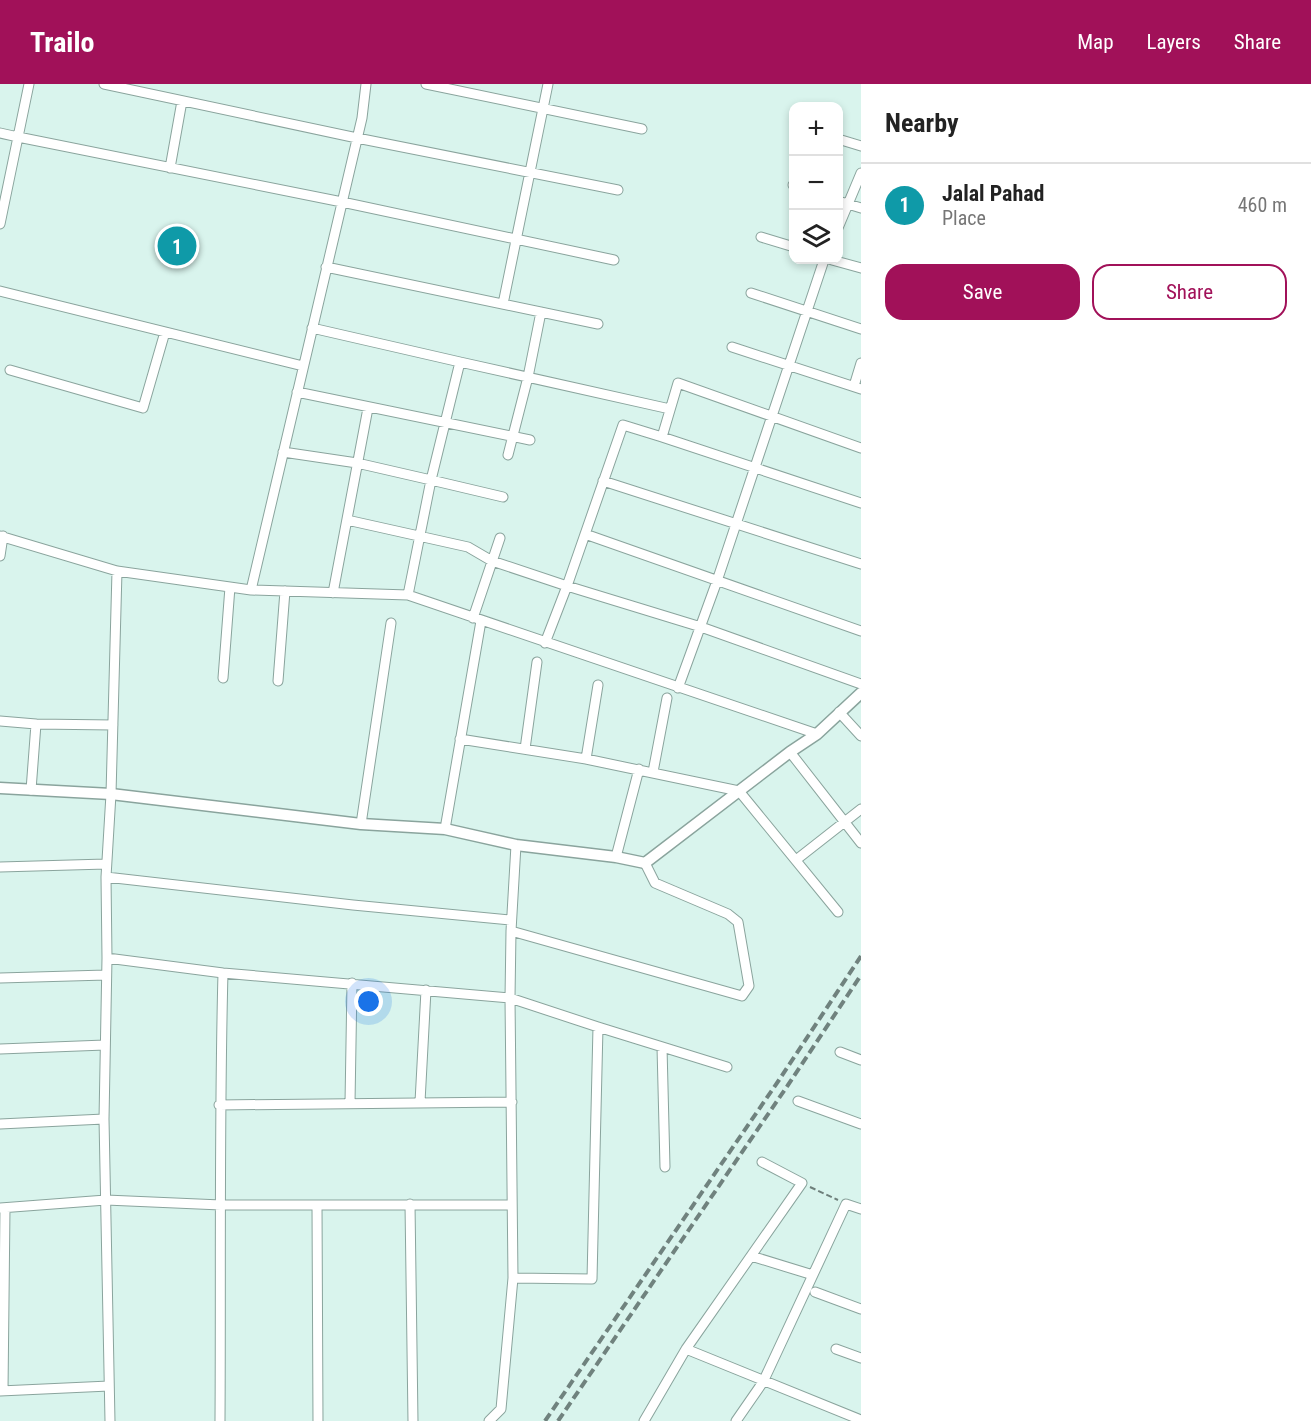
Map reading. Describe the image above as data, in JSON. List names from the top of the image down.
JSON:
{
  "page": {
    "header": "Trailo",
    "nav": ["Map", "Layers", "Share"],
    "heading": "Nearby",
    "map_buttons": ["+", "−"],
    "list": [
      {
        "mark": "1",
        "name": "Jalal Pahad",
        "note": "Place",
        "value": "460 m"
      }
    ],
    "pins": "1",
    "buttons": ["Save", "Share"]
  }
}
